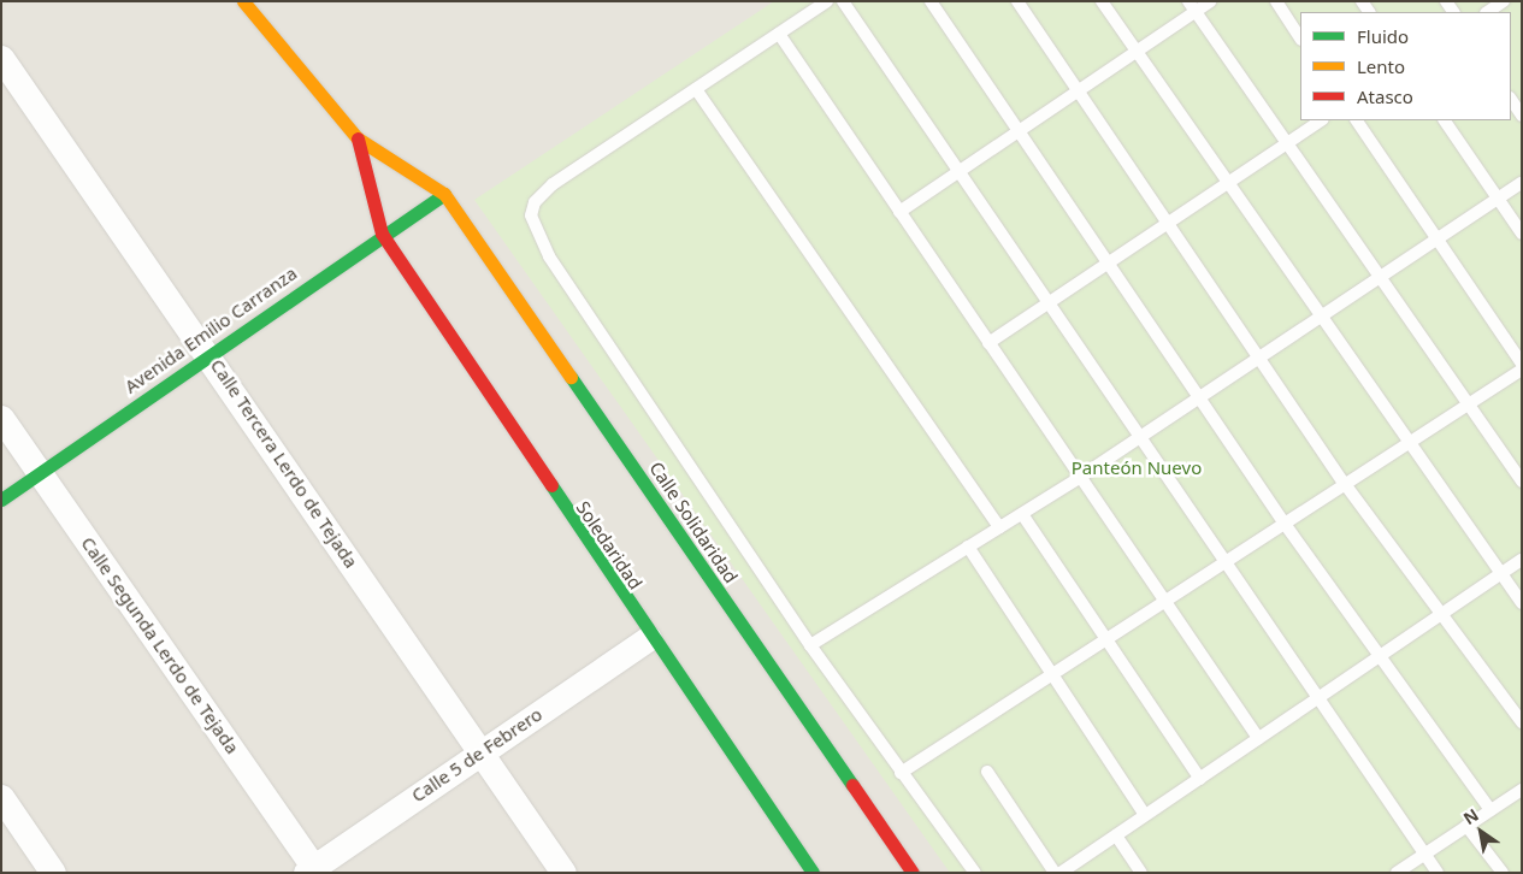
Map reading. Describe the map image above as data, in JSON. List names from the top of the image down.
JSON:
{
  "streets": {
    "street": [
      "Avenida Emilio Carranza",
      "Calle Tercera Lerdo de Tejada",
      "Calle Solidaridad",
      "Soledaridad",
      "Calle Segunda Lerdo de Tejada",
      "Calle 5 de Febrero"
    ]
  },
  "crossings": [
    ["Avenida Emilio Carranza", "Calle Tercera Lerdo de Tejada"],
    ["Avenida Emilio Carranza", "Calle Solidaridad"],
    ["Avenida Emilio Carranza", "Soledaridad"],
    ["Avenida Emilio Carranza", "Calle Segunda Lerdo de Tejada"],
    ["Calle Tercera Lerdo de Tejada", "Calle 5 de Febrero"],
    ["Soledaridad", "Calle 5 de Febrero"],
    ["Calle Segunda Lerdo de Tejada", "Calle 5 de Febrero"]
  ],
  "parks": ["Panteón Nuevo"],
  "legend": ["Fluido", "Lento", "Atasco"],
  "north": "top left"
}
